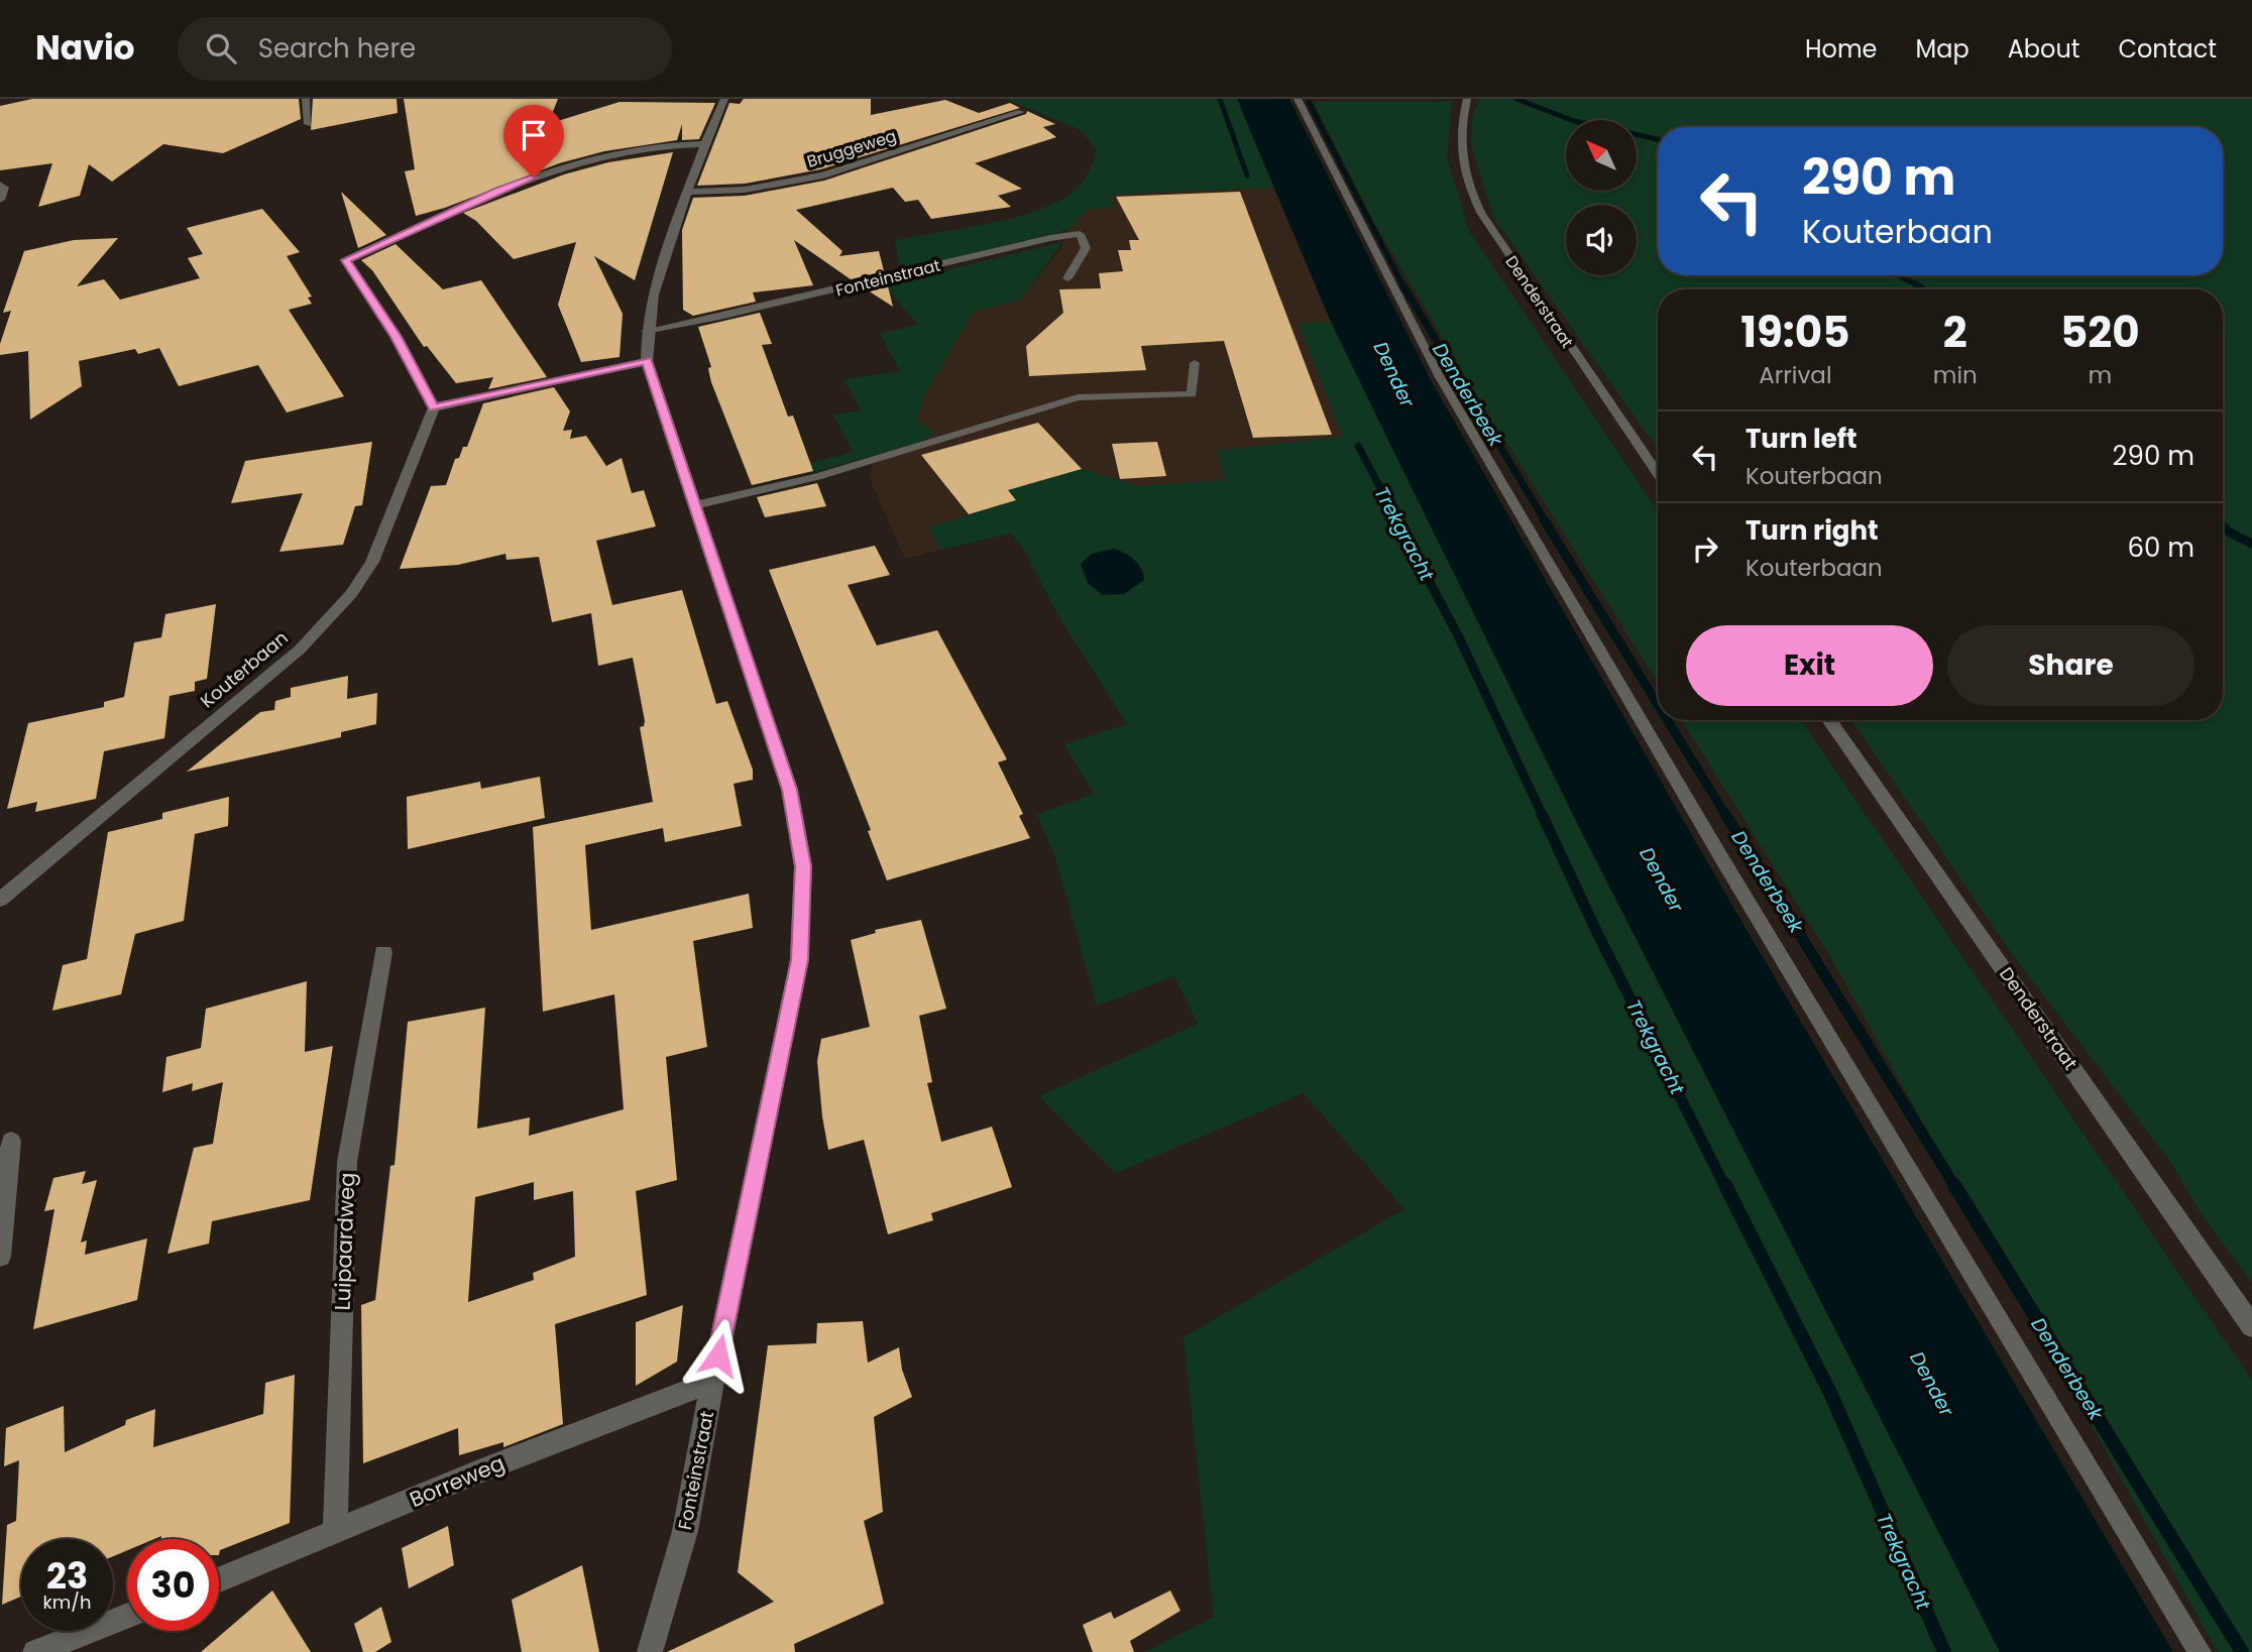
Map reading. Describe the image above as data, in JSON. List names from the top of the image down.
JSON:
{
  "streets": {
    "street": [
      "Bruggeweg",
      "Fonteinstraat",
      "Denderstraat",
      "Kouterbaan",
      "Luipaardweg",
      "Borreweg"
    ]
  },
  "crossings": [
    ["Bruggeweg", "Fonteinstraat"],
    ["Fonteinstraat", "Borreweg"],
    ["Luipaardweg", "Borreweg"]
  ],
  "water": ["Dender", "Denderbeek", "Trekgracht"],
  "north": "top left",
  "page": {
    "header": "Navio",
    "search": "Search here",
    "nav": [
      "Home",
      "Map",
      "About",
      "Contact"
    ],
    "turn": ["290 m", "Kouterbaan"],
    "eta": [
      "19:05",
      "Arrival",
      "2",
      "min",
      "520",
      "m"
    ],
    "list": [
      {
        "name": "Turn left",
        "note": "Kouterbaan",
        "value": "290 m"
      },
      {
        "name": "Turn right",
        "note": "Kouterbaan",
        "value": "60 m"
      }
    ],
    "buttons": ["Exit", "Share"],
    "speed": "23 km/h",
    "limit": "30"
  }
}
